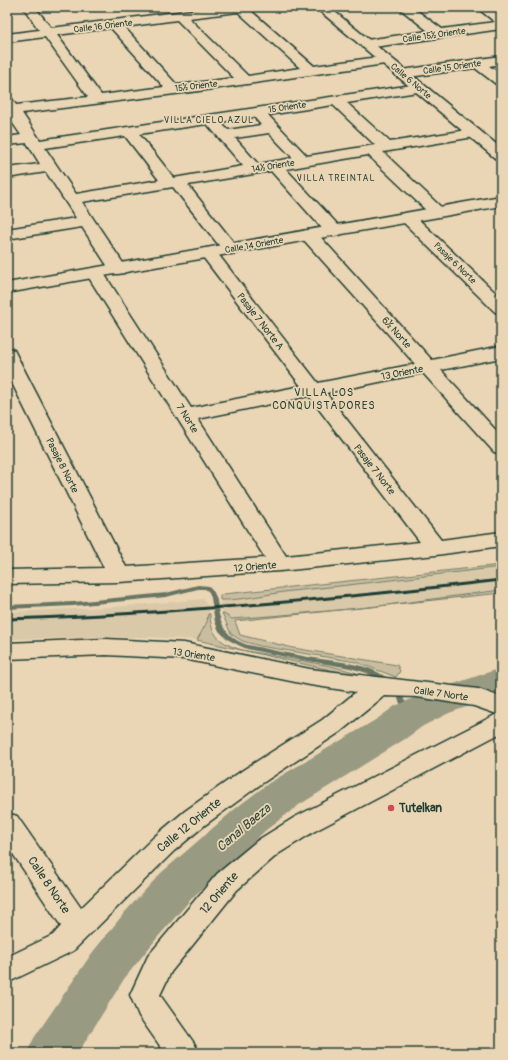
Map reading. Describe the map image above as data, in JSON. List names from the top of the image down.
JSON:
{
  "streets": {
    "street": [
      "Calle 16 Oriente",
      "Calle 15½ Oriente",
      "Calle 15 Oriente",
      "Calle 6 Norte",
      "15½ Oriente",
      "15 Oriente",
      "14½ Oriente",
      "Calle 14 Oriente",
      "Pasaje 6 Norte",
      "Pasaje 7 Norte A",
      "6½ Norte",
      "13 Oriente",
      "7 Norte",
      "Pasaje 8 Norte",
      "Pasaje 7 Norte",
      "12 Oriente",
      "Calle 7 Norte",
      "Calle 12 Oriente",
      "Calle 8 Norte"
    ]
  },
  "crossings": [
    ["Calle 15½ Oriente", "Calle 6 Norte"],
    ["Calle 15 Oriente", "Calle 6 Norte"],
    ["Calle 6 Norte", "15½ Oriente"],
    ["Calle 6 Norte", "15 Oriente"],
    ["Calle 6 Norte", "14½ Oriente"],
    ["Calle 14 Oriente", "Pasaje 6 Norte"],
    ["Calle 14 Oriente", "Pasaje 7 Norte A"],
    ["Calle 14 Oriente", "6½ Norte"],
    ["Calle 14 Oriente", "7 Norte"],
    ["Pasaje 7 Norte A", "13 Oriente"],
    ["Pasaje 7 Norte A", "Pasaje 7 Norte"],
    ["6½ Norte", "13 Oriente"],
    ["13 Oriente", "7 Norte"],
    ["13 Oriente", "Pasaje 7 Norte"],
    ["13 Oriente", "Calle 7 Norte"],
    ["13 Oriente", "Calle 12 Oriente"],
    ["7 Norte", "12 Oriente"],
    ["Pasaje 8 Norte", "12 Oriente"],
    ["Pasaje 7 Norte", "12 Oriente"],
    ["Calle 7 Norte", "Calle 12 Oriente"],
    ["Calle 12 Oriente", "Calle 8 Norte"]
  ],
  "districts": ["VILLA CIELO AZUL", "VILLA TREINTAL", "VILLA LOS CONQUISTADORES"],
  "water": ["Canal Baeza"],
  "places": ["Tutelkan"]
}
